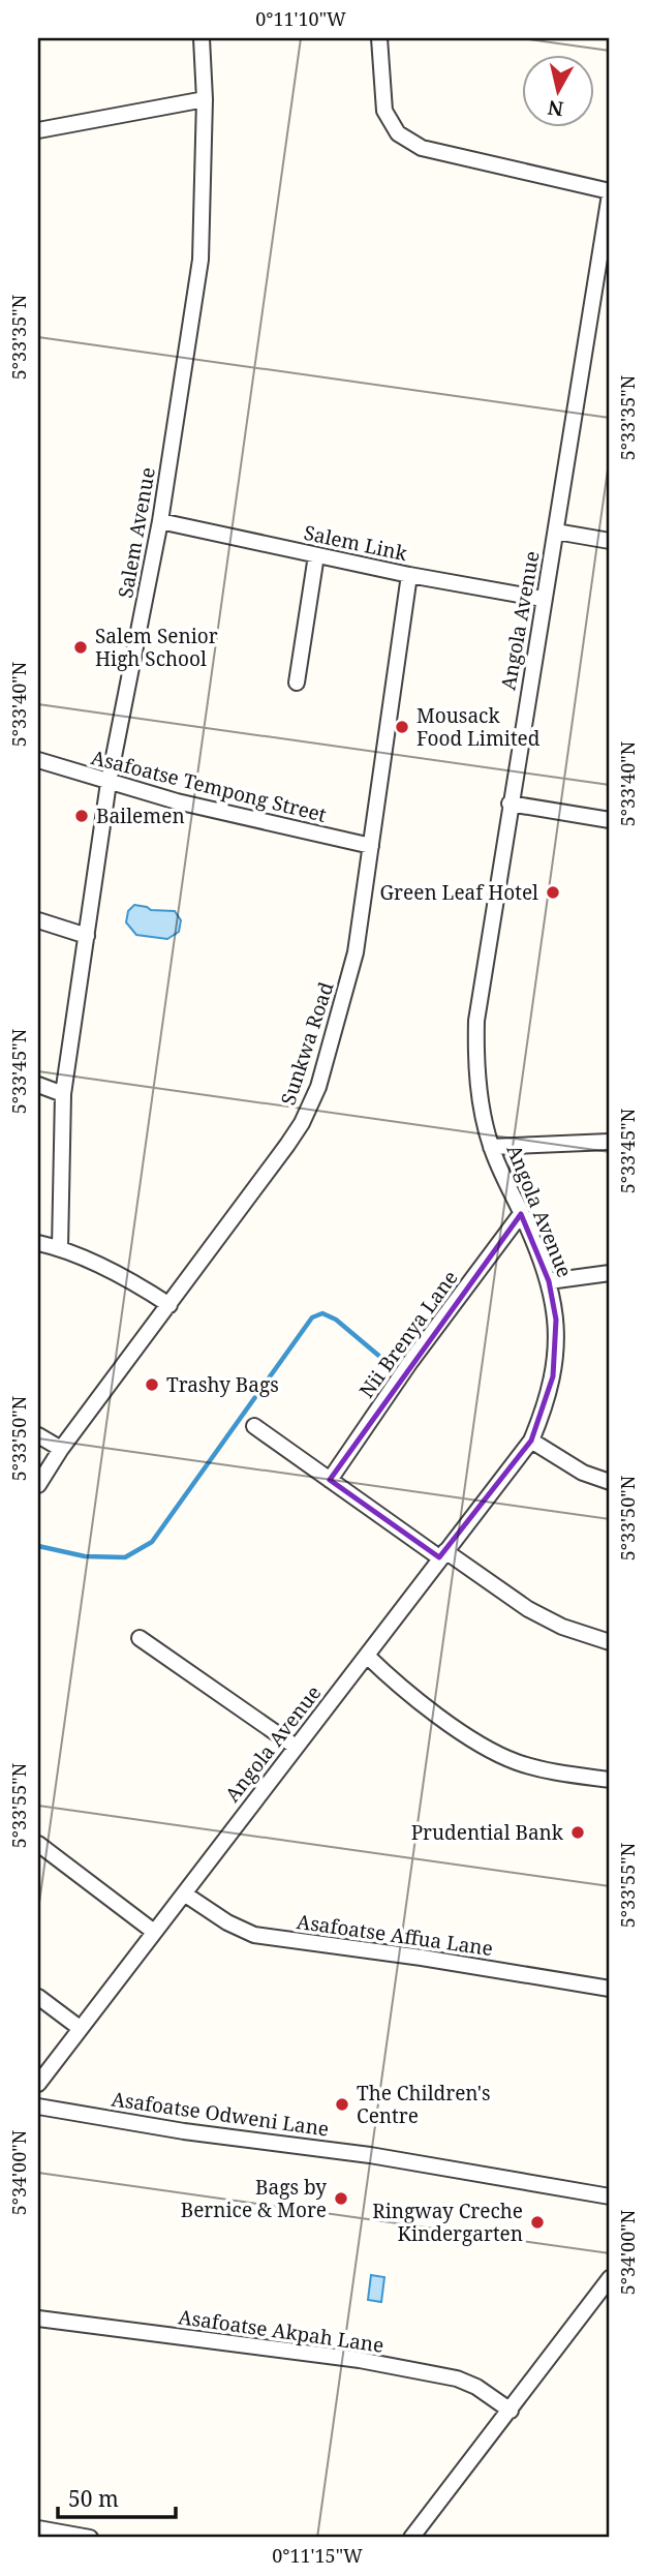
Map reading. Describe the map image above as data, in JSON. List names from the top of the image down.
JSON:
{
  "streets": {
    "street": [
      "Salem Avenue",
      "Salem Link",
      "Angola Avenue",
      "Asafoatse Tempong Street",
      "Sunkwa Road",
      "Nii Brenya Lane",
      "Asafoatse Affua Lane",
      "Asafoatse Odweni Lane",
      "Asafoatse Akpah Lane"
    ]
  },
  "crossings": [
    ["Salem Avenue", "Salem Link"],
    ["Salem Avenue", "Asafoatse Tempong Street"],
    ["Salem Link", "Angola Avenue"],
    ["Salem Link", "Sunkwa Road"],
    ["Angola Avenue", "Nii Brenya Lane"],
    ["Angola Avenue", "Asafoatse Affua Lane"],
    ["Asafoatse Tempong Street", "Sunkwa Road"]
  ],
  "places": [
    "Salem Senior High School",
    "Mousack Food Limited",
    "Bailemen",
    "Green Leaf Hotel",
    "Trashy Bags",
    "Prudential Bank",
    "The Children's Centre",
    "Bags by Bernice & More",
    "Ringway Creche Kindergarten"
  ],
  "scale_bar": "50 m",
  "north": "bottom",
  "coordinates": [
    "0°11'10\"W",
    "5°33'35\"N",
    "5°33'40\"N",
    "5°33'45\"N",
    "5°33'50\"N",
    "5°33'55\"N",
    "5°34'00\"N",
    "0°11'15\"W"
  ]
}
